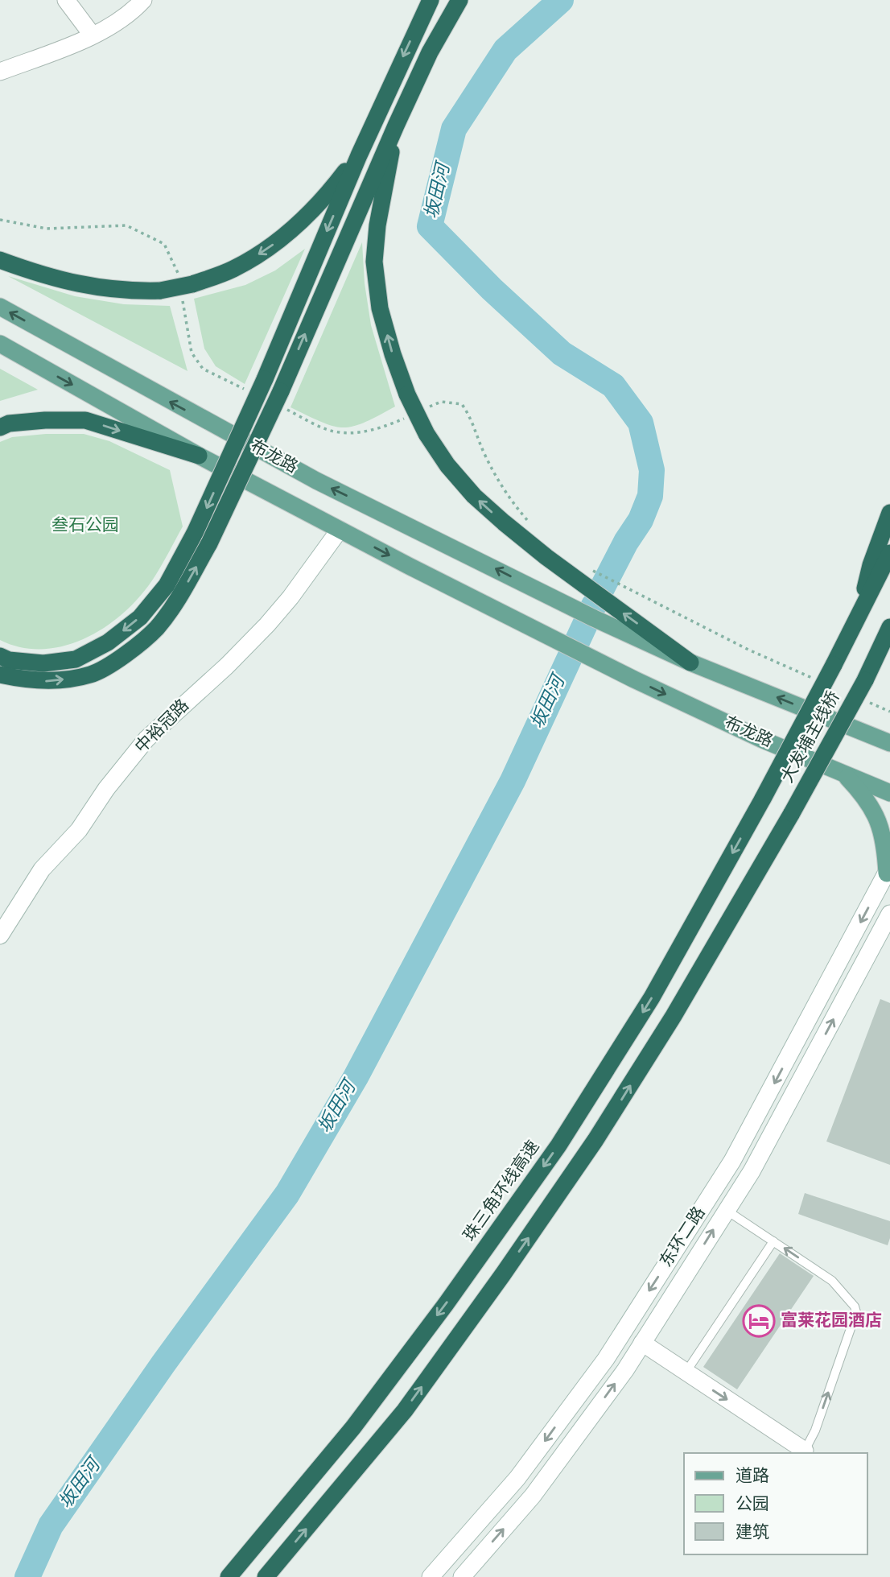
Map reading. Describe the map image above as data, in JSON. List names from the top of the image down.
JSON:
{
  "streets": {
    "highway": ["大发埔主线桥", "珠三角环线高速"],
    "main road": ["布龙路", "中裕冠路", "东环二路"]
  },
  "crossings": [
    ["布龙路", "中裕冠路"],
    ["大发埔主线桥", "珠三角环线高速"]
  ],
  "one_way": ["大发埔主线桥", "珠三角环线高速"],
  "water": ["坂田河"],
  "parks": ["叁石公园"],
  "places": {
    "hotel": ["富莱花园酒店"]
  },
  "legend": ["道路", "公园", "建筑"]
}
